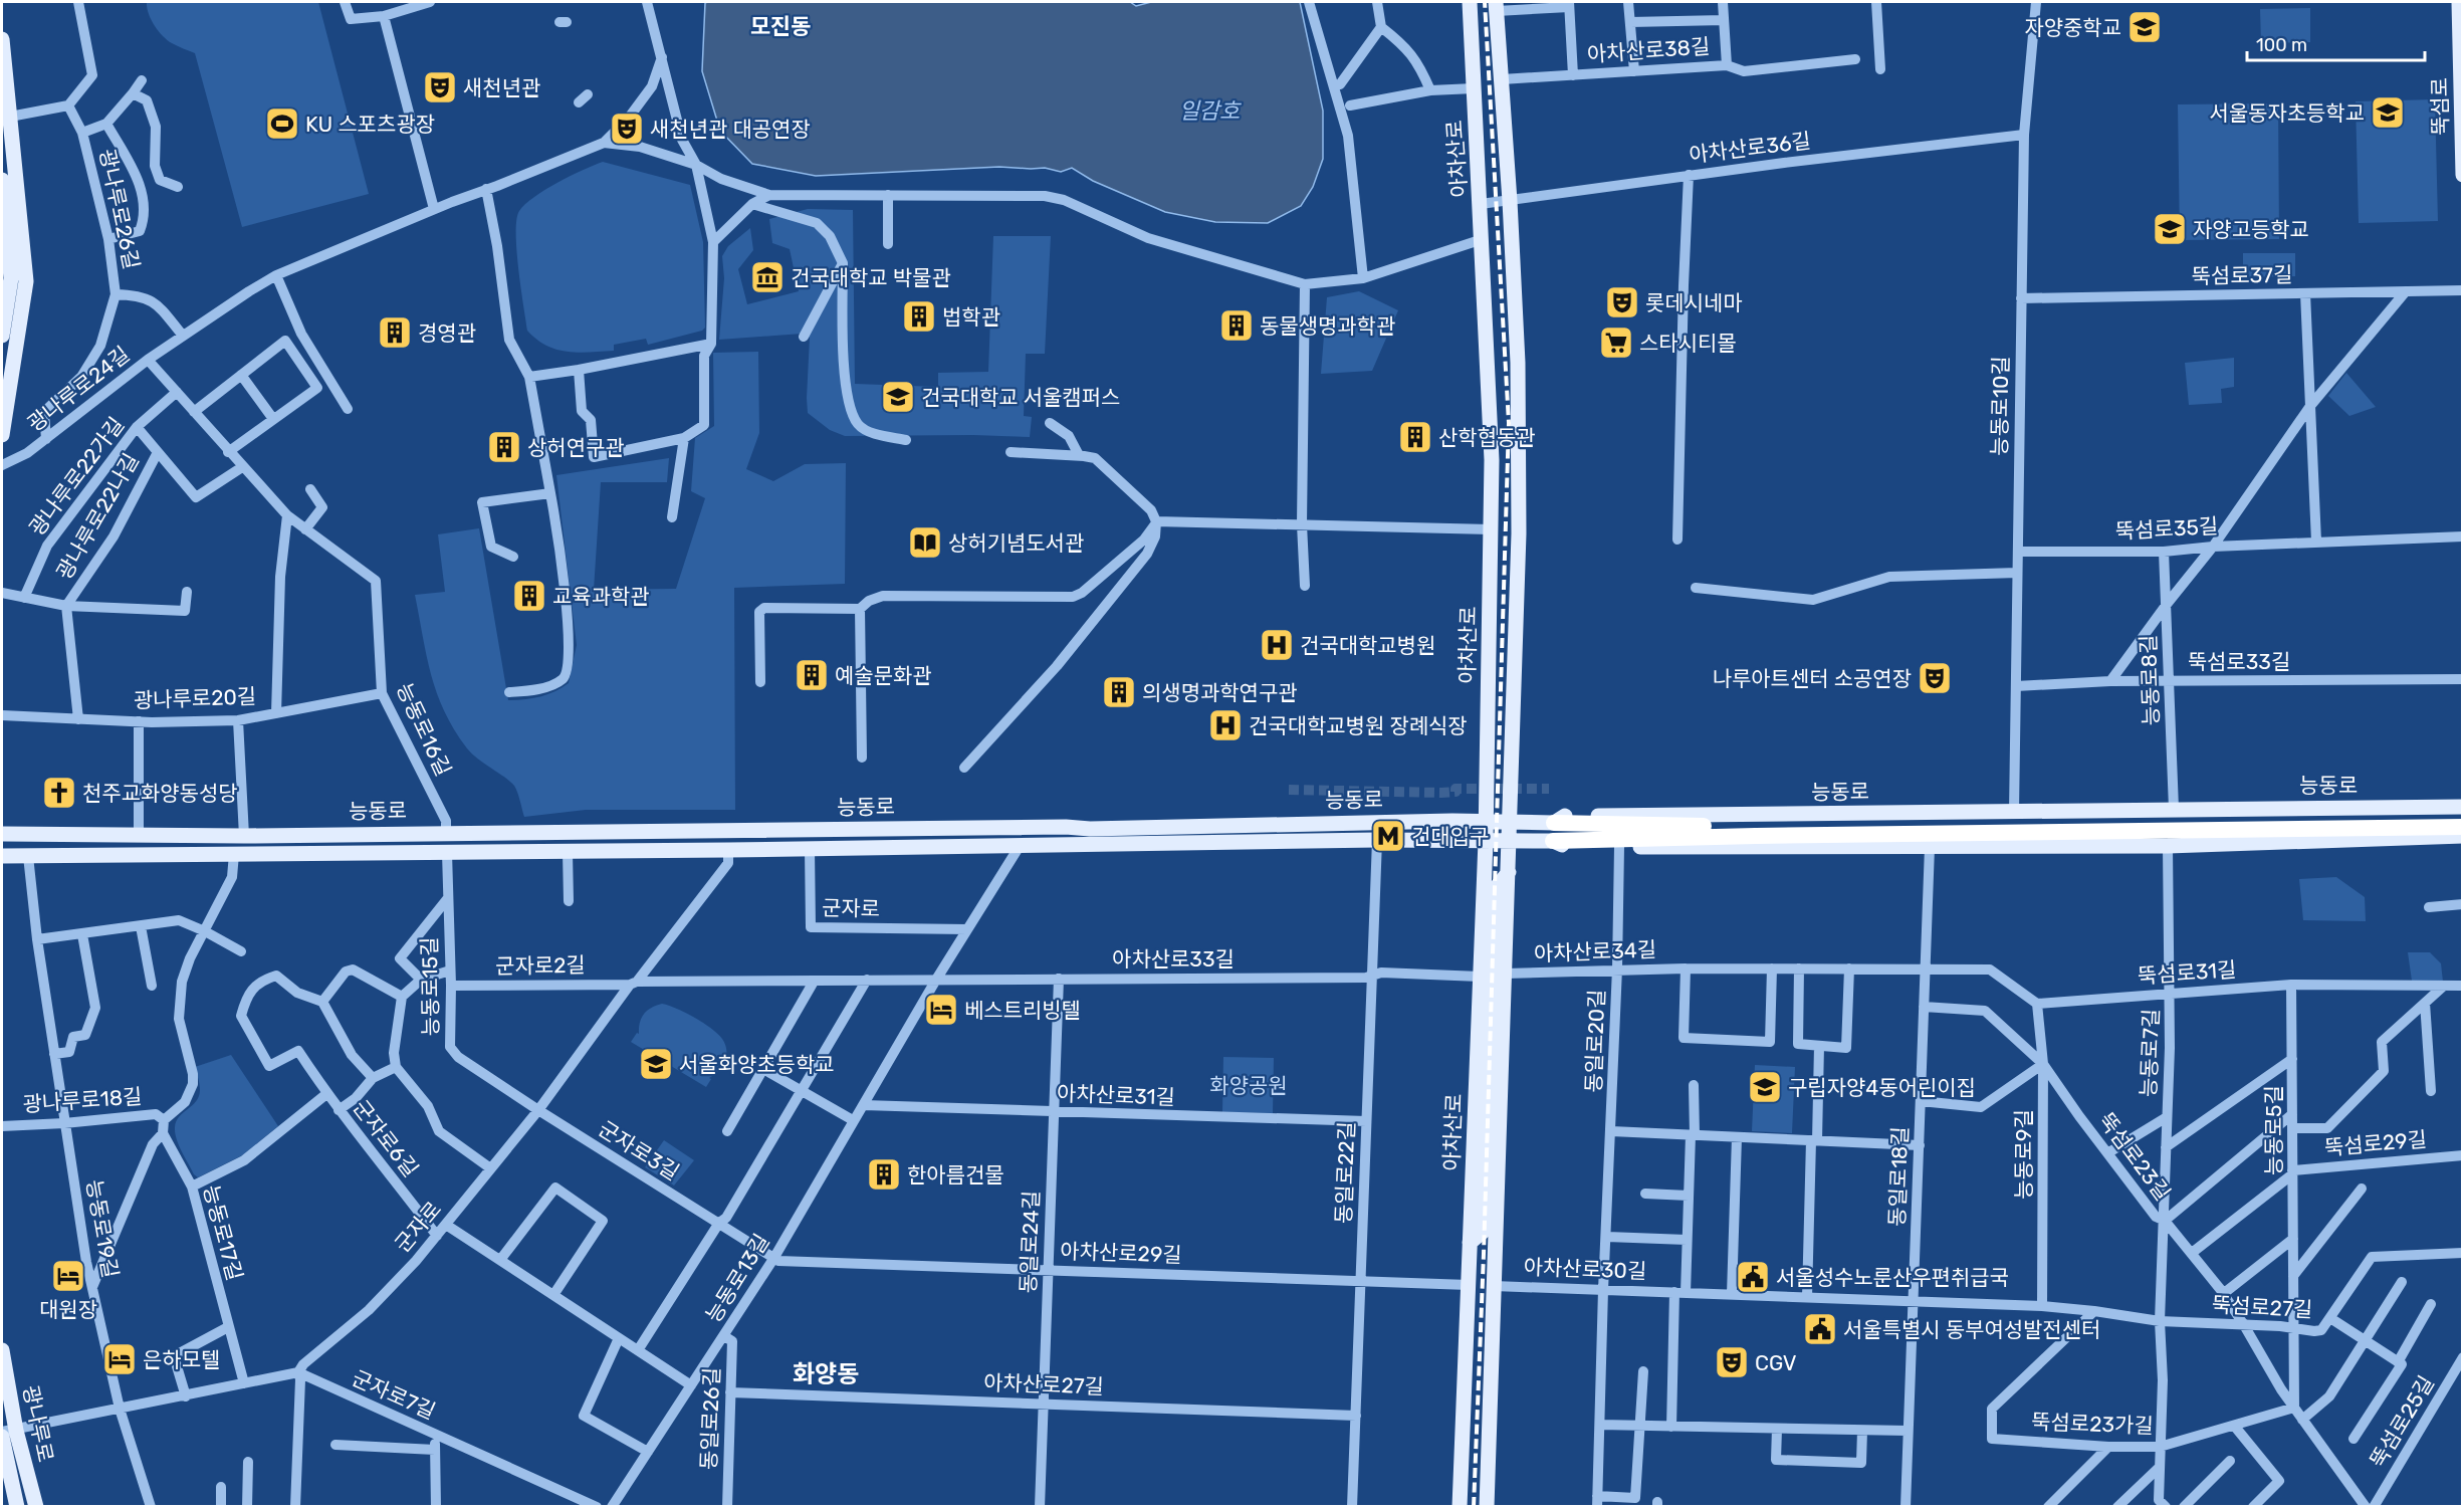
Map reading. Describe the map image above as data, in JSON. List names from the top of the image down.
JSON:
{
  "streets": {
    "highway": ["능동로"],
    "main road": ["뚝섬로", "아차산로", "광나루로"],
    "street": [
      "아차산로38길",
      "아차산로36길",
      "광나루로26길",
      "뚝섬로37길",
      "광나루로24길",
      "능동로10길",
      "광나루로22가길",
      "광나루로22나길",
      "뚝섬로35길",
      "뚝섬로33길",
      "능동로8길",
      "광나루로20길",
      "능동로16길",
      "군자로",
      "아차산로34길",
      "아차산로33길",
      "군자로2길",
      "뚝섬로31길",
      "능동로15길",
      "동일로20길",
      "능동로7길",
      "아차산로31길",
      "광나루로18길",
      "능동로5길",
      "군자로6길",
      "뚝섬로29길",
      "군자로3길",
      "능동로9길",
      "뚝섬로23길",
      "동일로22길",
      "동일로18길",
      "능동로19길",
      "능동로17길",
      "동일로24길",
      "아차산로29길",
      "아차산로30길",
      "능동로13길",
      "뚝섬로27길",
      "아차산로27길",
      "군자로7길",
      "동일로26길",
      "뚝섬로25길",
      "뚝섬로23가길"
    ]
  },
  "crossings": [
    ["아차산로36길", "아차산로"],
    ["아차산로36길", "능동로10길"],
    ["아차산로", "능동로"],
    ["아차산로", "아차산로33길"],
    ["아차산로", "아차산로29길"],
    ["뚝섬로37길", "능동로10길"],
    ["광나루로24길", "능동로16길"],
    ["능동로10길", "뚝섬로35길"],
    ["능동로10길", "뚝섬로33길"],
    ["능동로10길", "능동로"],
    ["광나루로22가길", "능동로16길"],
    ["광나루로22나길", "능동로16길"],
    ["뚝섬로35길", "능동로8길"],
    ["뚝섬로33길", "능동로8길"],
    ["능동로8길", "능동로"],
    ["광나루로20길", "능동로16길"],
    ["능동로16길", "능동로"],
    ["능동로", "군자로"],
    ["능동로", "능동로15길"],
    ["능동로", "동일로20길"],
    ["능동로", "능동로7길"],
    ["능동로", "동일로22길"],
    ["능동로", "동일로18길"],
    ["능동로", "능동로19길"],
    ["능동로", "능동로13길"],
    ["군자로", "아차산로33길"],
    ["군자로", "군자로2길"],
    ["군자로", "능동로15길"],
    ["군자로", "군자로6길"],
    ["군자로", "군자로3길"],
    ["군자로", "능동로13길"],
    ["군자로", "군자로7길"],
    ["아차산로34길", "동일로20길"],
    ["아차산로34길", "동일로18길"],
    ["아차산로33길", "군자로2길"],
    ["아차산로33길", "동일로22길"],
    ["아차산로33길", "동일로24길"],
    ["아차산로33길", "능동로13길"],
    ["군자로2길", "능동로15길"],
    ["뚝섬로31길", "능동로7길"],
    ["뚝섬로31길", "능동로5길"],
    ["뚝섬로31길", "능동로9길"],
    ["능동로15길", "군자로3길"],
    ["동일로20길", "아차산로30길"],
    ["능동로7길", "뚝섬로23길"],
    ["능동로7길", "뚝섬로27길"],
    ["능동로7길", "뚝섬로23가길"],
    ["아차산로31길", "동일로22길"],
    ["아차산로31길", "동일로24길"],
    ["아차산로31길", "능동로13길"],
    ["광나루로18길", "능동로19길"],
    ["능동로5길", "뚝섬로29길"],
    ["능동로5길", "뚝섬로23길"],
    ["능동로5길", "뚝섬로27길"],
    ["능동로5길", "뚝섬로23가길"],
    ["군자로6길", "능동로17길"],
    ["군자로3길", "아차산로29길"],
    ["군자로3길", "능동로13길"],
    ["능동로9길", "뚝섬로23길"],
    ["능동로9길", "뚝섬로27길"],
    ["뚝섬로23길", "동일로18길"],
    ["뚝섬로23길", "뚝섬로27길"],
    ["뚝섬로23길", "뚝섬로23가길"],
    ["동일로22길", "아차산로29길"],
    ["동일로22길", "아차산로27길"],
    ["동일로18길", "아차산로30길"],
    ["동일로18길", "뚝섬로27길"],
    ["동일로24길", "아차산로29길"],
    ["동일로24길", "아차산로27길"],
    ["아차산로29길", "능동로13길"],
    ["아차산로30길", "뚝섬로27길"],
    ["능동로13길", "동일로26길"],
    ["뚝섬로27길", "뚝섬로23가길"],
    ["아차산로27길", "동일로26길"]
  ],
  "districts": ["모진동", "화양동"],
  "water": ["일감호"],
  "parks": ["화양공원"],
  "places": {
    "school or university": [
      "자양중학교",
      "서울동자초등학교",
      "자양고등학교",
      "건국대학교 서울캠퍼스",
      "서울화양초등학교",
      "구립자양4동어린이집"
    ],
    "theatre": [
      "새천년관",
      "새천년관 대공연장",
      "롯데시네마",
      "나루아트센터 소공연장",
      "CGV"
    ],
    "sports": ["KU 스포츠광장"],
    "museum": ["건국대학교 박물관"],
    "building": [
      "법학관",
      "동물생명과학관",
      "경영관",
      "산학협동관",
      "상허연구관",
      "교육과학관",
      "예술문화관",
      "의생명과학연구관",
      "한아름건물"
    ],
    "supermarket": ["스타시티몰"],
    "library": ["상허기념도서관"],
    "hospital": ["건국대학교병원", "건국대학교병원 장례식장"],
    "church": ["천주교화양동성당"],
    "metro station": ["건대입구"],
    "hotel": ["베스트리빙텔", "대원장", "은하모텔"],
    "public building": ["서울성수노룬산우편취급국", "서울특별시 동부여성발전센터"]
  },
  "scale_bar": "100 m"
}
